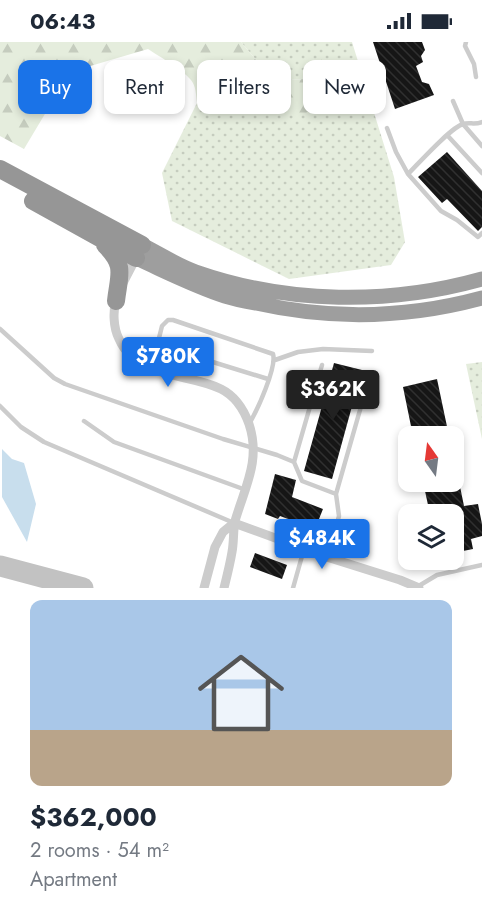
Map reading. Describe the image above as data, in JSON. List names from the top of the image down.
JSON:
{
  "north": "top",
  "page": {
    "status": "06:43",
    "chip": [
      "Buy",
      "Rent",
      "Filters",
      "New"
    ],
    "price": ["$780K", "$362K", "$484K"],
    "list": [
      {
        "name": "$362,000",
        "note": "2 rooms · 54 m² · Apartment"
      }
    ]
  }
}
